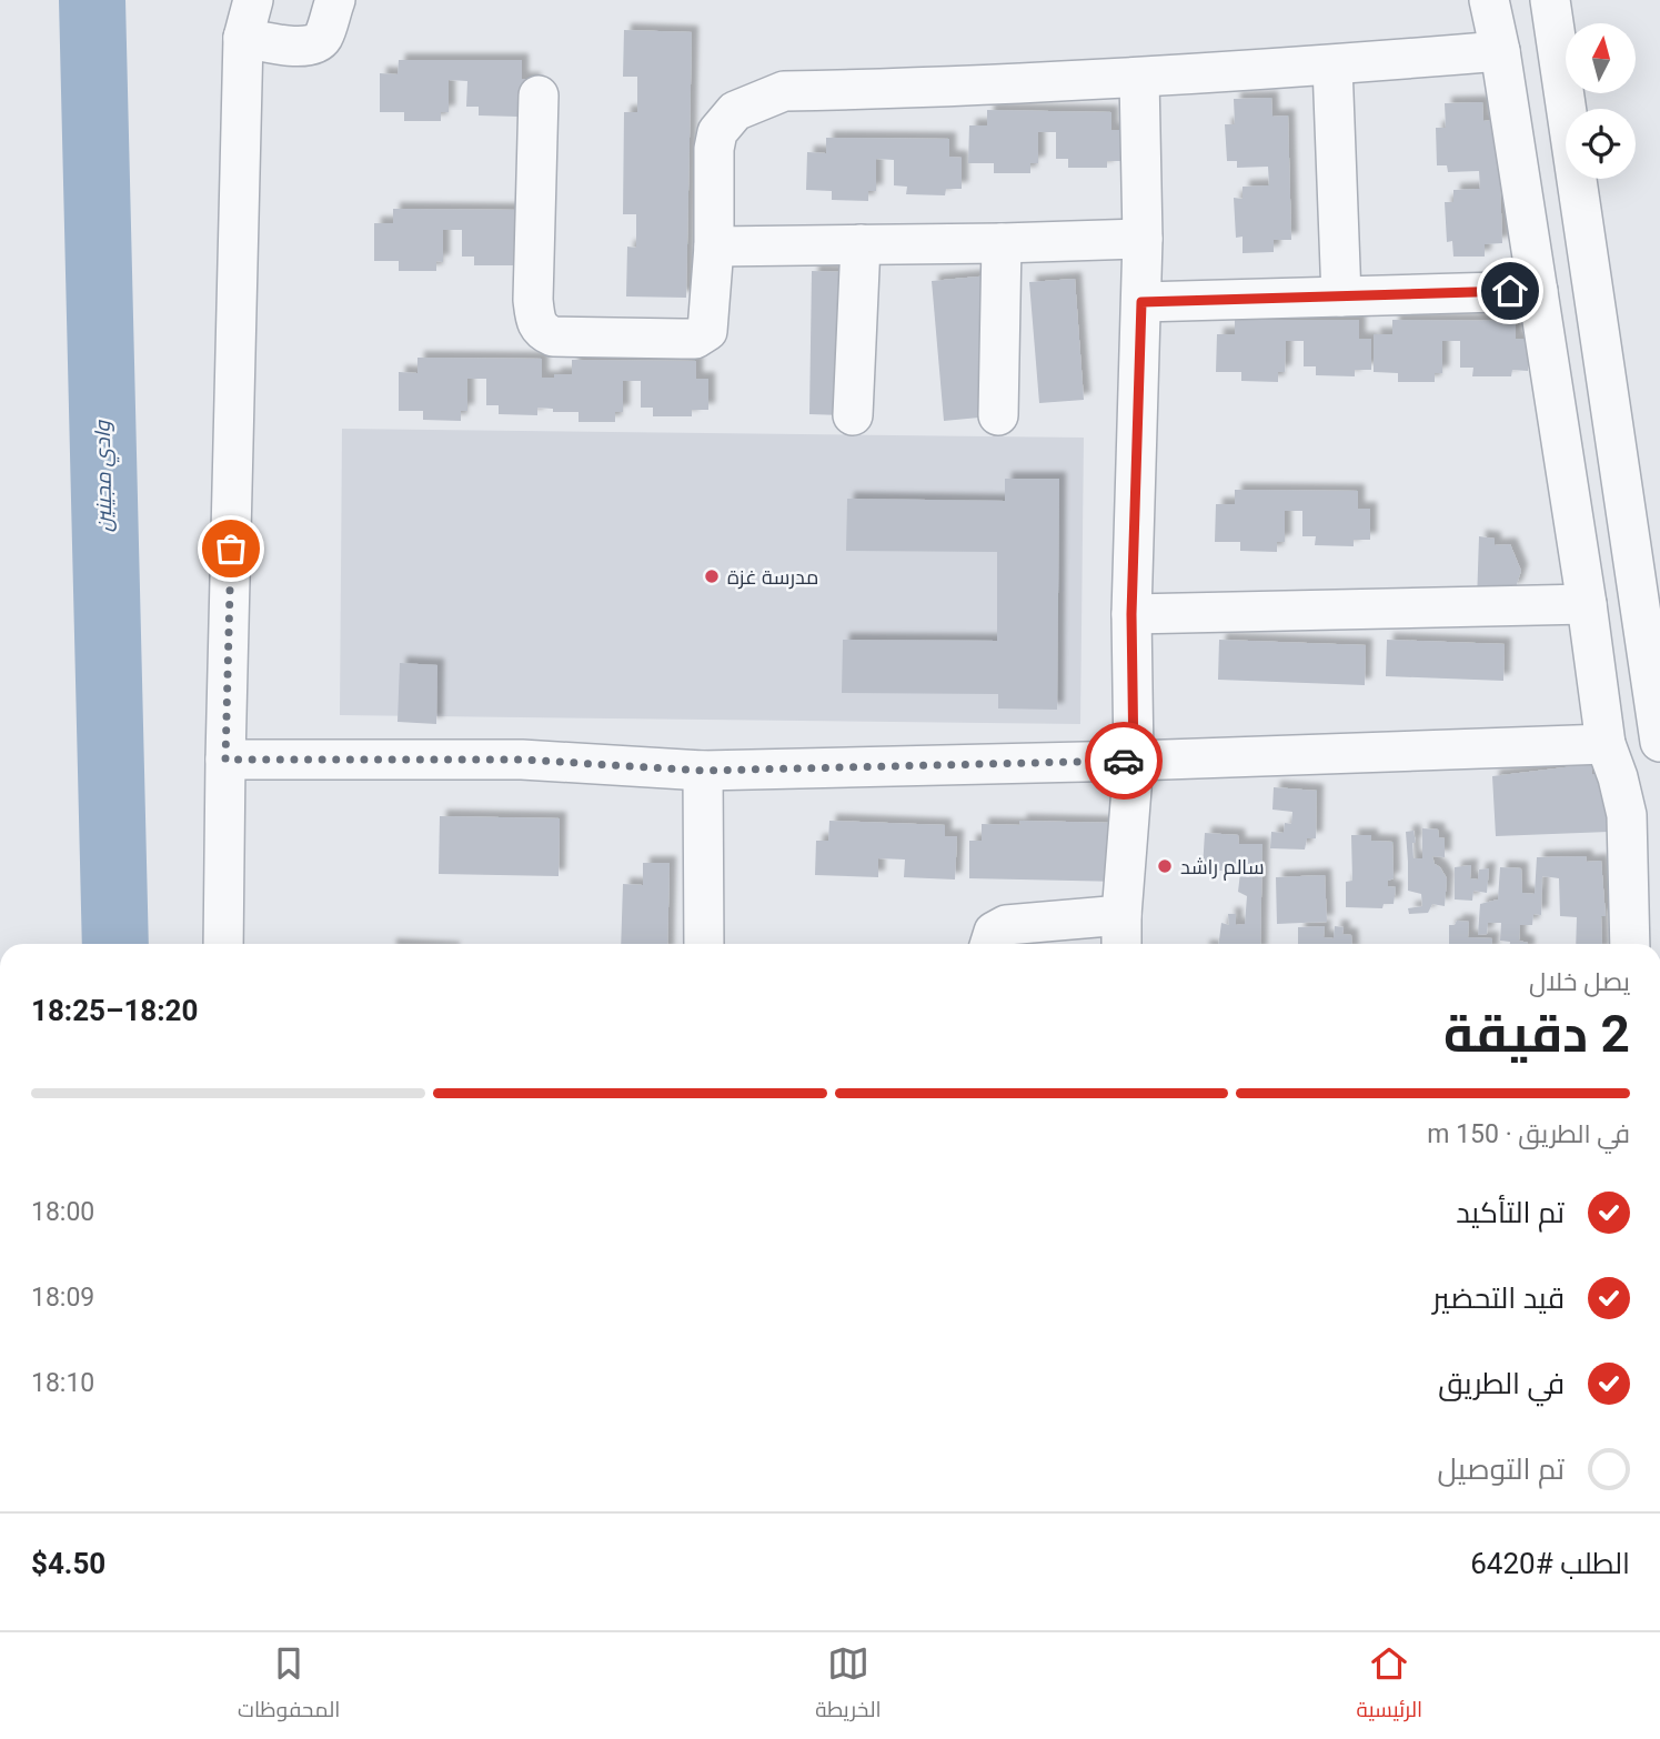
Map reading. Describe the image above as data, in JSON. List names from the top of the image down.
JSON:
{
  "water": ["وادي مجينين"],
  "places": ["مدرسة غزة", "سالم راشد"],
  "north": "top",
  "page": {
    "heading": ["2 دقيقة", "يصل خلال", "18:20–18:25"],
    "panel": ["الطلب #6420", "$4.50"],
    "bar": "في الطريق · 150 m",
    "list": [
      ["تم التأكيد", "18:00"],
      ["قيد التحضير", "18:09"],
      ["في الطريق", "18:10"],
      "تم التوصيل"
    ],
    "tabs": ["الرئيسية", "الخريطة", "المحفوظات"]
  }
}
